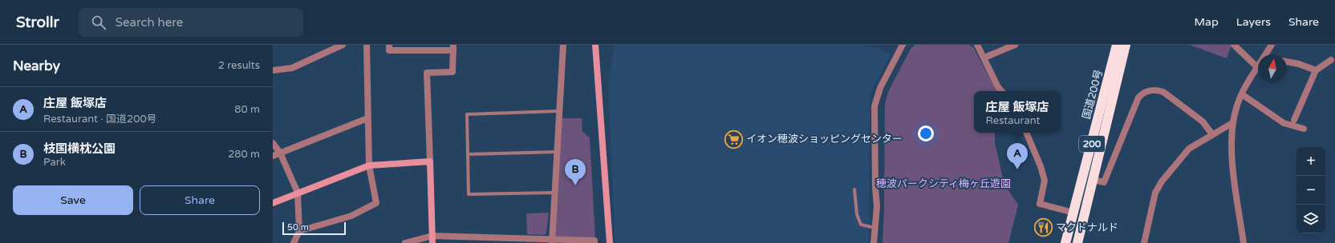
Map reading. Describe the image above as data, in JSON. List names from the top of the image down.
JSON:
{
  "streets": {
    "highway": ["国道200号", "200"]
  },
  "parks": ["穂波パークシティ梅ヶ丘遊園"],
  "places": {
    "supermarket": ["イオン穂波ショッピングセンター"],
    "restaurant": ["マクドナルド"]
  },
  "scale_bar": "50 m",
  "north": "top",
  "page": {
    "header": "Strollr",
    "search": "Search here",
    "nav": ["Map", "Layers", "Share"],
    "heading": ["Nearby", "2 results"],
    "list": [
      {
        "mark": "A",
        "name": "庄屋 飯塚店",
        "note": "Restaurant · 国道200号",
        "value": "80 m"
      },
      {
        "mark": "B",
        "name": "枝国横枕公園",
        "note": "Park",
        "value": "280 m"
      }
    ],
    "popup": ["庄屋 飯塚店", "Restaurant"],
    "pins": ["A", "B"],
    "map_buttons": ["+", "−"],
    "buttons": ["Save", "Share"],
    "scale": "50 m"
  }
}
